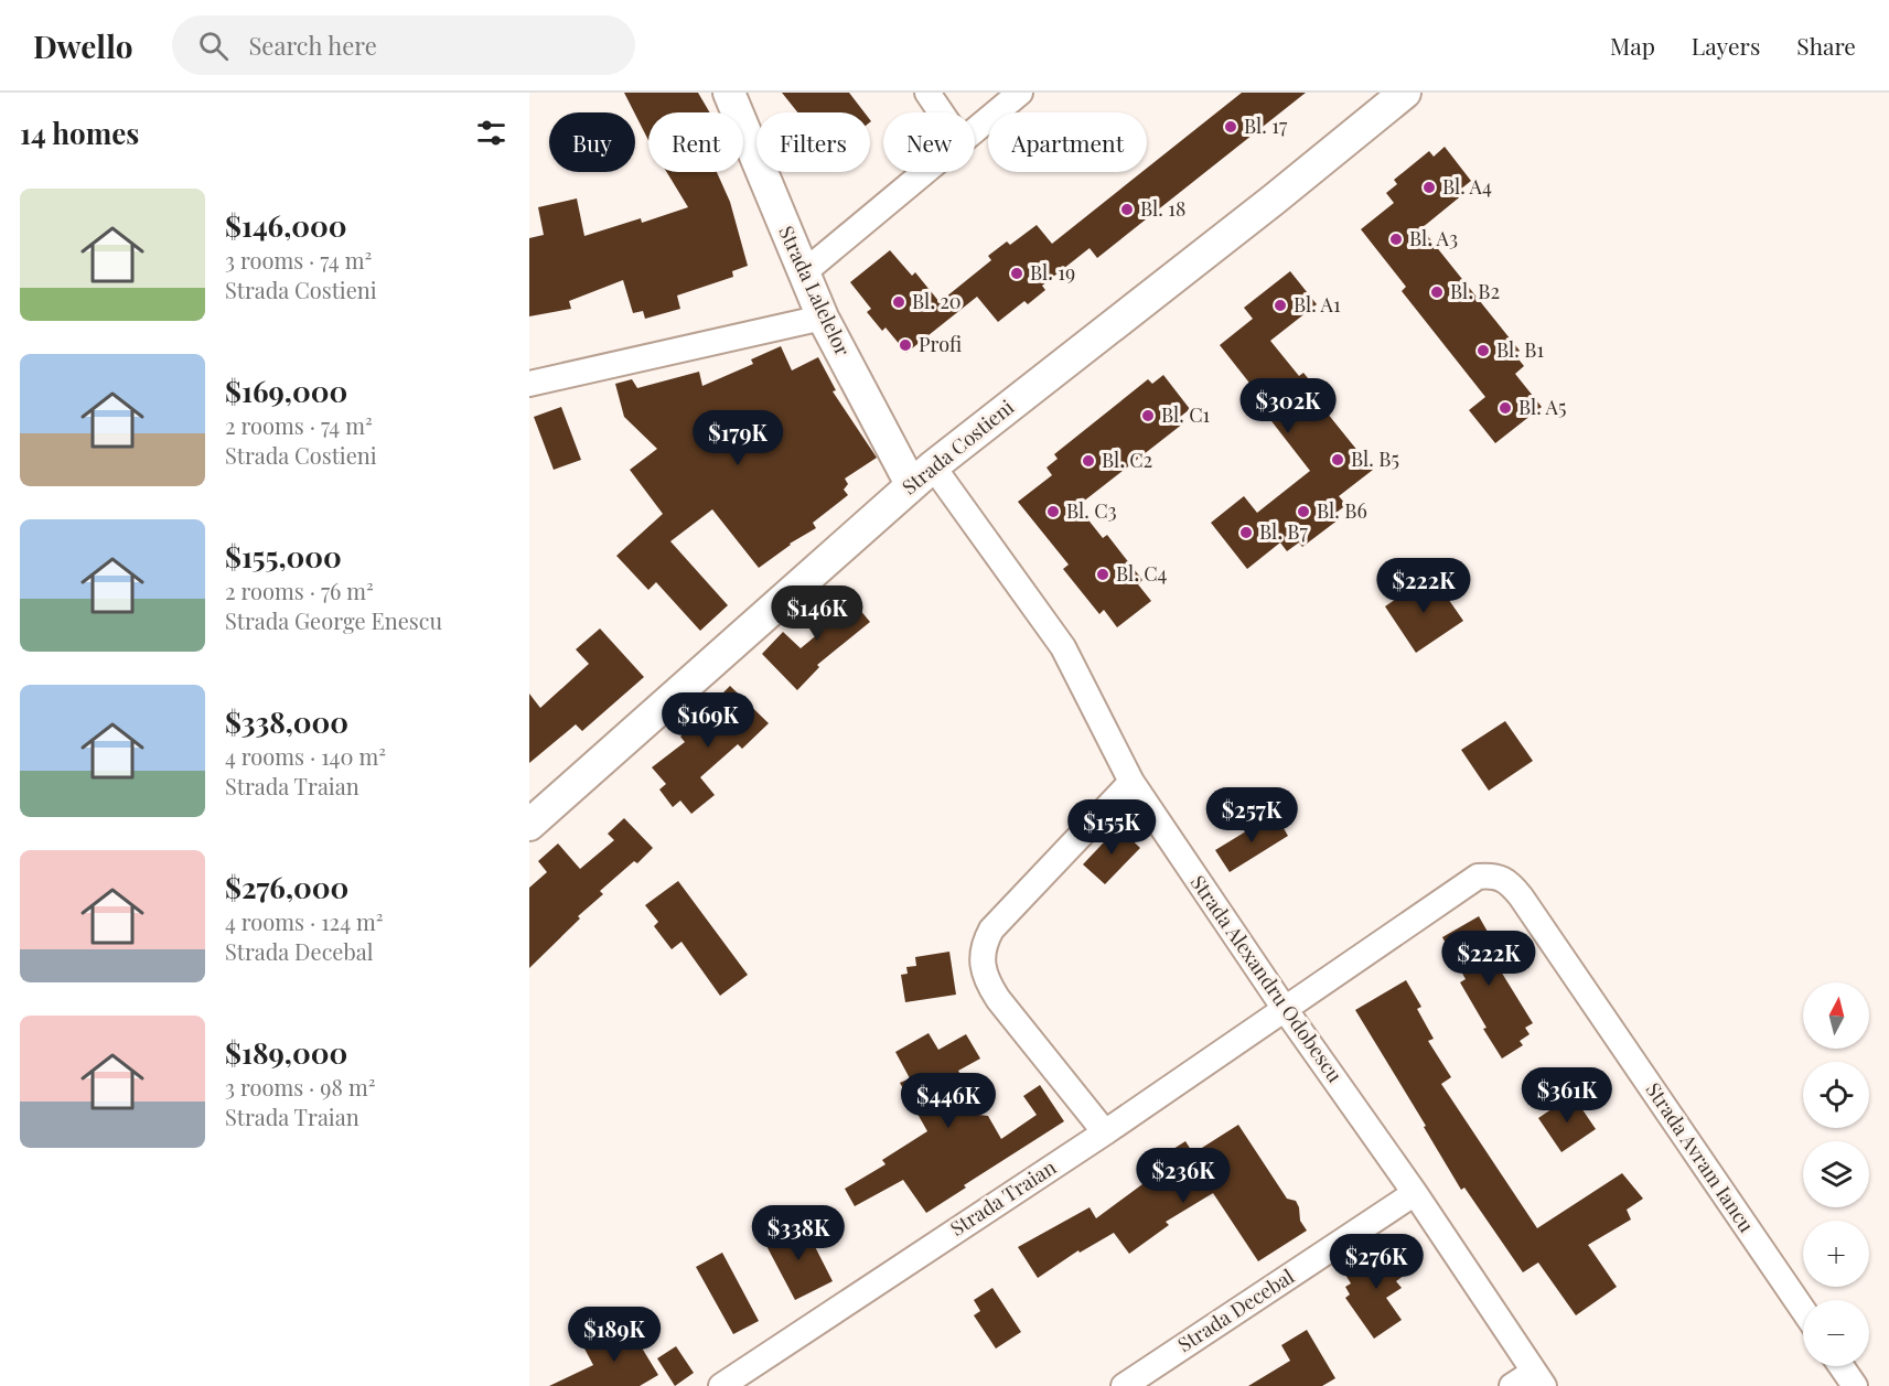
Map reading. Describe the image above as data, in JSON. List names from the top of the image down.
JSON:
{
  "streets": {
    "street": [
      "Strada Lalelelor",
      "Strada Costieni",
      "Strada Alexandru Odobescu",
      "Strada Avram Iancu",
      "Strada Traian",
      "Strada Decebal"
    ]
  },
  "crossings": [
    ["Strada Lalelelor", "Strada Costieni"],
    ["Strada Lalelelor", "Strada Alexandru Odobescu"],
    ["Strada Costieni", "Strada Alexandru Odobescu"],
    ["Strada Alexandru Odobescu", "Strada Avram Iancu"],
    ["Strada Alexandru Odobescu", "Strada Traian"],
    ["Strada Alexandru Odobescu", "Strada Decebal"],
    ["Strada Avram Iancu", "Strada Traian"]
  ],
  "places": [
    "Bl. 17",
    "Bl. A4",
    "Bl. 18",
    "Bl. A3",
    "Bl. 19",
    "Bl. B2",
    "Bl. 20",
    "Bl. A1",
    "Profi",
    "Bl. B1",
    "Bl. A5",
    "Bl. C1",
    "Bl. B5",
    "Bl. C2",
    "Bl. C3",
    "Bl. B6",
    "Bl. B7",
    "Bl. C4"
  ],
  "north": "top",
  "page": {
    "header": "Dwello",
    "search": "Search here",
    "nav": ["Map", "Layers", "Share"],
    "heading": "14 homes",
    "chip": [
      "Buy",
      "Rent",
      "Filters",
      "New",
      "Apartment"
    ],
    "list": [
      {
        "name": "$146,000",
        "note": "3 rooms · 74 m² · Strada Costieni"
      },
      {
        "name": "$169,000",
        "note": "2 rooms · 74 m² · Strada Costieni"
      },
      {
        "name": "$155,000",
        "note": "2 rooms · 76 m² · Strada George Enescu"
      },
      {
        "name": "$338,000",
        "note": "4 rooms · 140 m² · Strada Traian"
      },
      {
        "name": "$276,000",
        "note": "4 rooms · 124 m² · Strada Decebal"
      },
      {
        "name": "$189,000",
        "note": "3 rooms · 98 m² · Strada Traian"
      }
    ],
    "price": [
      "$302K",
      "$179K",
      "$222K",
      "$146K",
      "$169K",
      "$257K",
      "$155K",
      "$222K",
      "$361K",
      "$446K",
      "$236K",
      "$338K",
      "$276K",
      "$189K"
    ],
    "map_buttons": ["+", "−"]
  }
}
